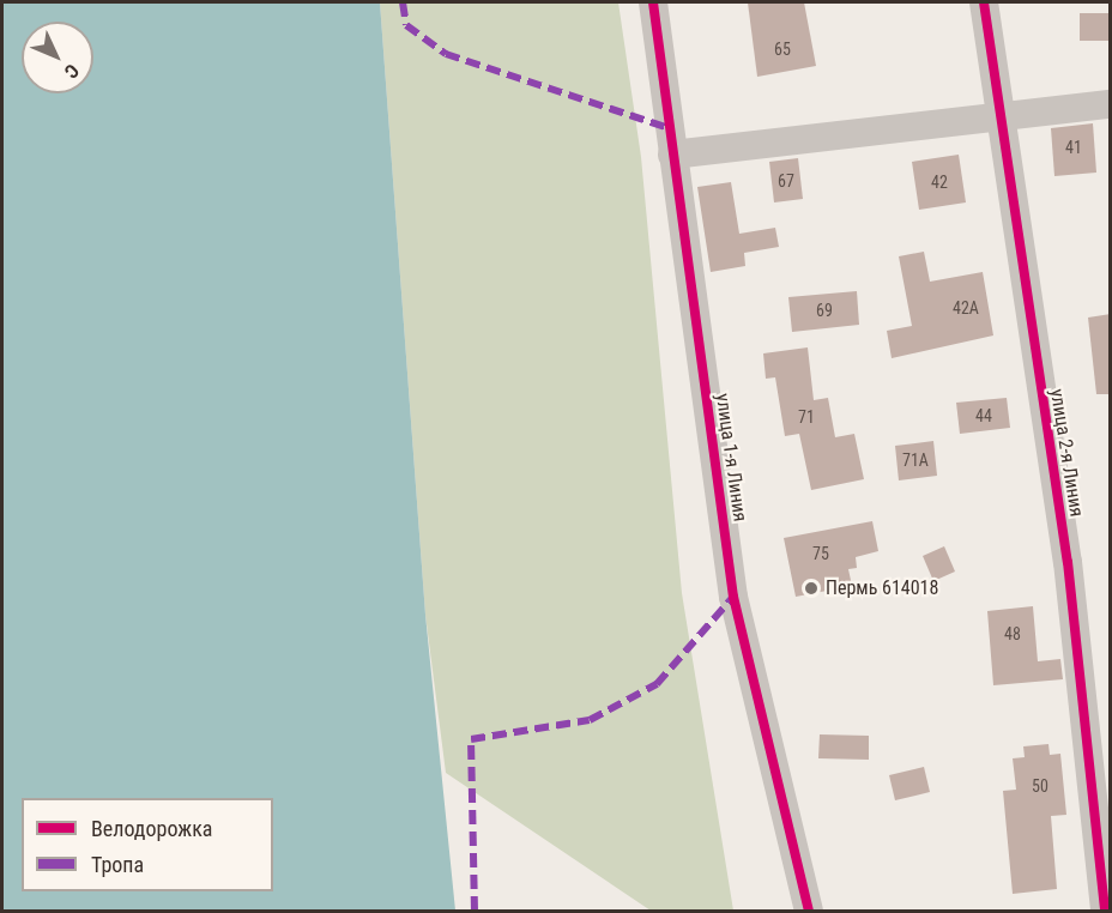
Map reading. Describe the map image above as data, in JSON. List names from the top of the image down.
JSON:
{
  "streets": {
    "street": ["улица 2-я Линия", "улица 1-я Линия"]
  },
  "places": ["Пермь 614018"],
  "house_numbers": [
    "65",
    "41",
    "67",
    "42",
    "42А",
    "69",
    "44",
    "71",
    "71А",
    "75",
    "48",
    "50"
  ],
  "legend": ["Велодорожка", "Тропа"],
  "north": "bottom right"
}
